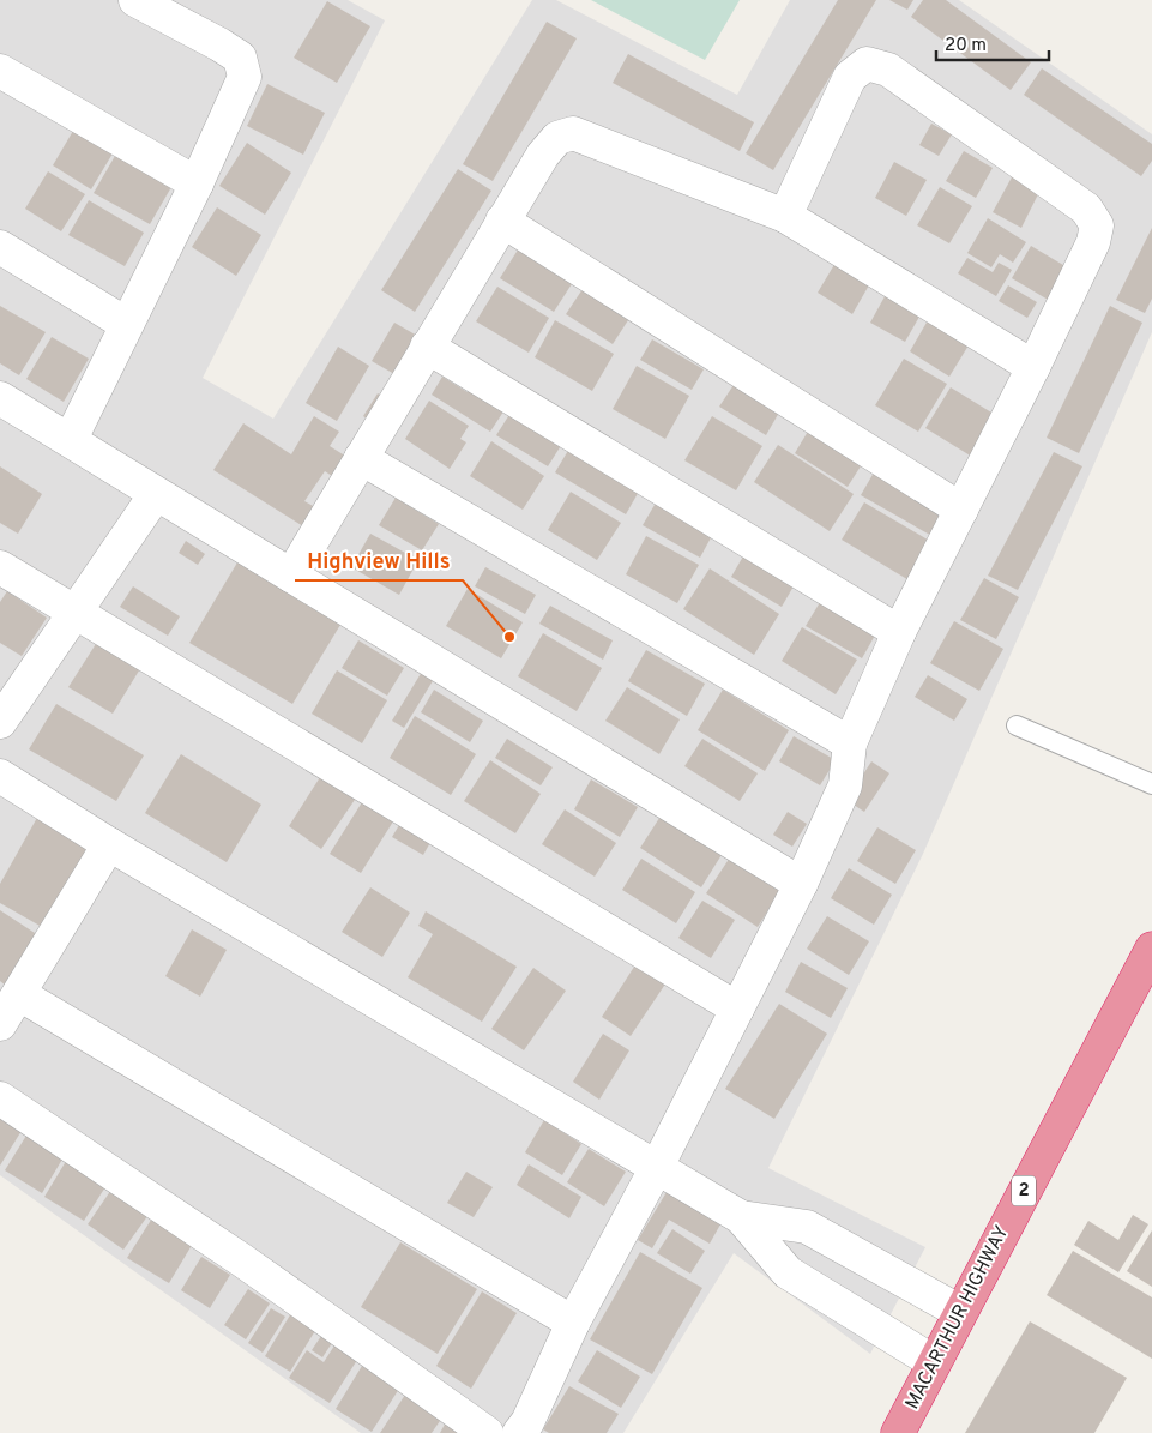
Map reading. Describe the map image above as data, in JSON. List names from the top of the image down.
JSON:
{
  "streets": {
    "highway": ["2", "MACARTHUR HIGHWAY"]
  },
  "places": ["Highview Hills"],
  "scale_bar": "20 m"
}
